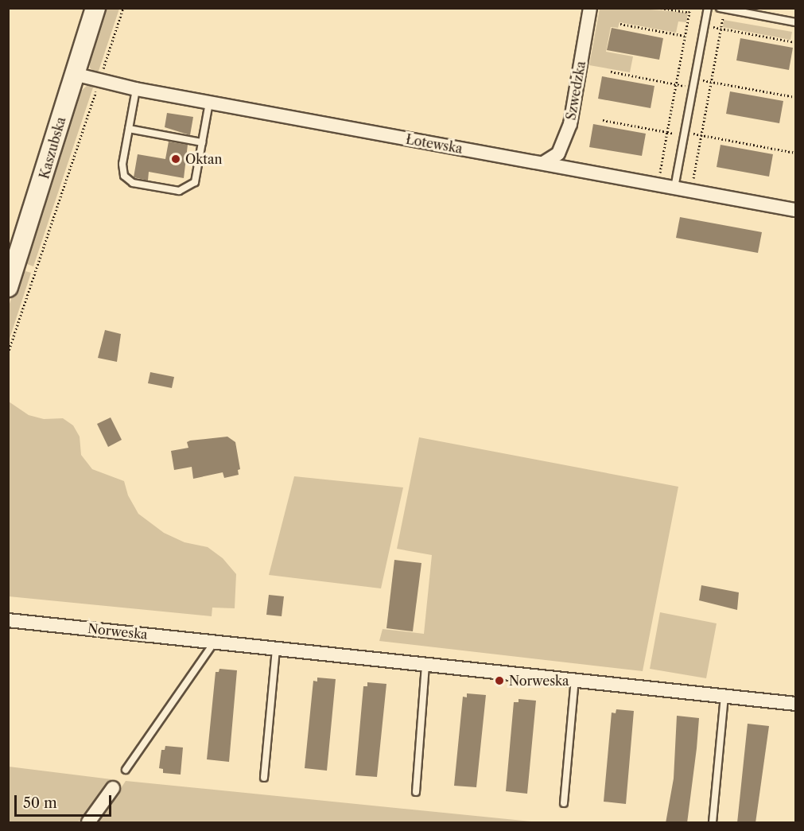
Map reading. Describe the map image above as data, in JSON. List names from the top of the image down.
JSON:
{
  "streets": {
    "main road": ["Kaszubska"],
    "street": ["Szwedzka", "Łotewska", "Norweska"]
  },
  "crossings": [
    ["Szwedzka", "Łotewska"],
    ["Łotewska", "Kaszubska"]
  ],
  "places": ["Oktan", "Norweska"],
  "scale_bar": "50 m"
}
